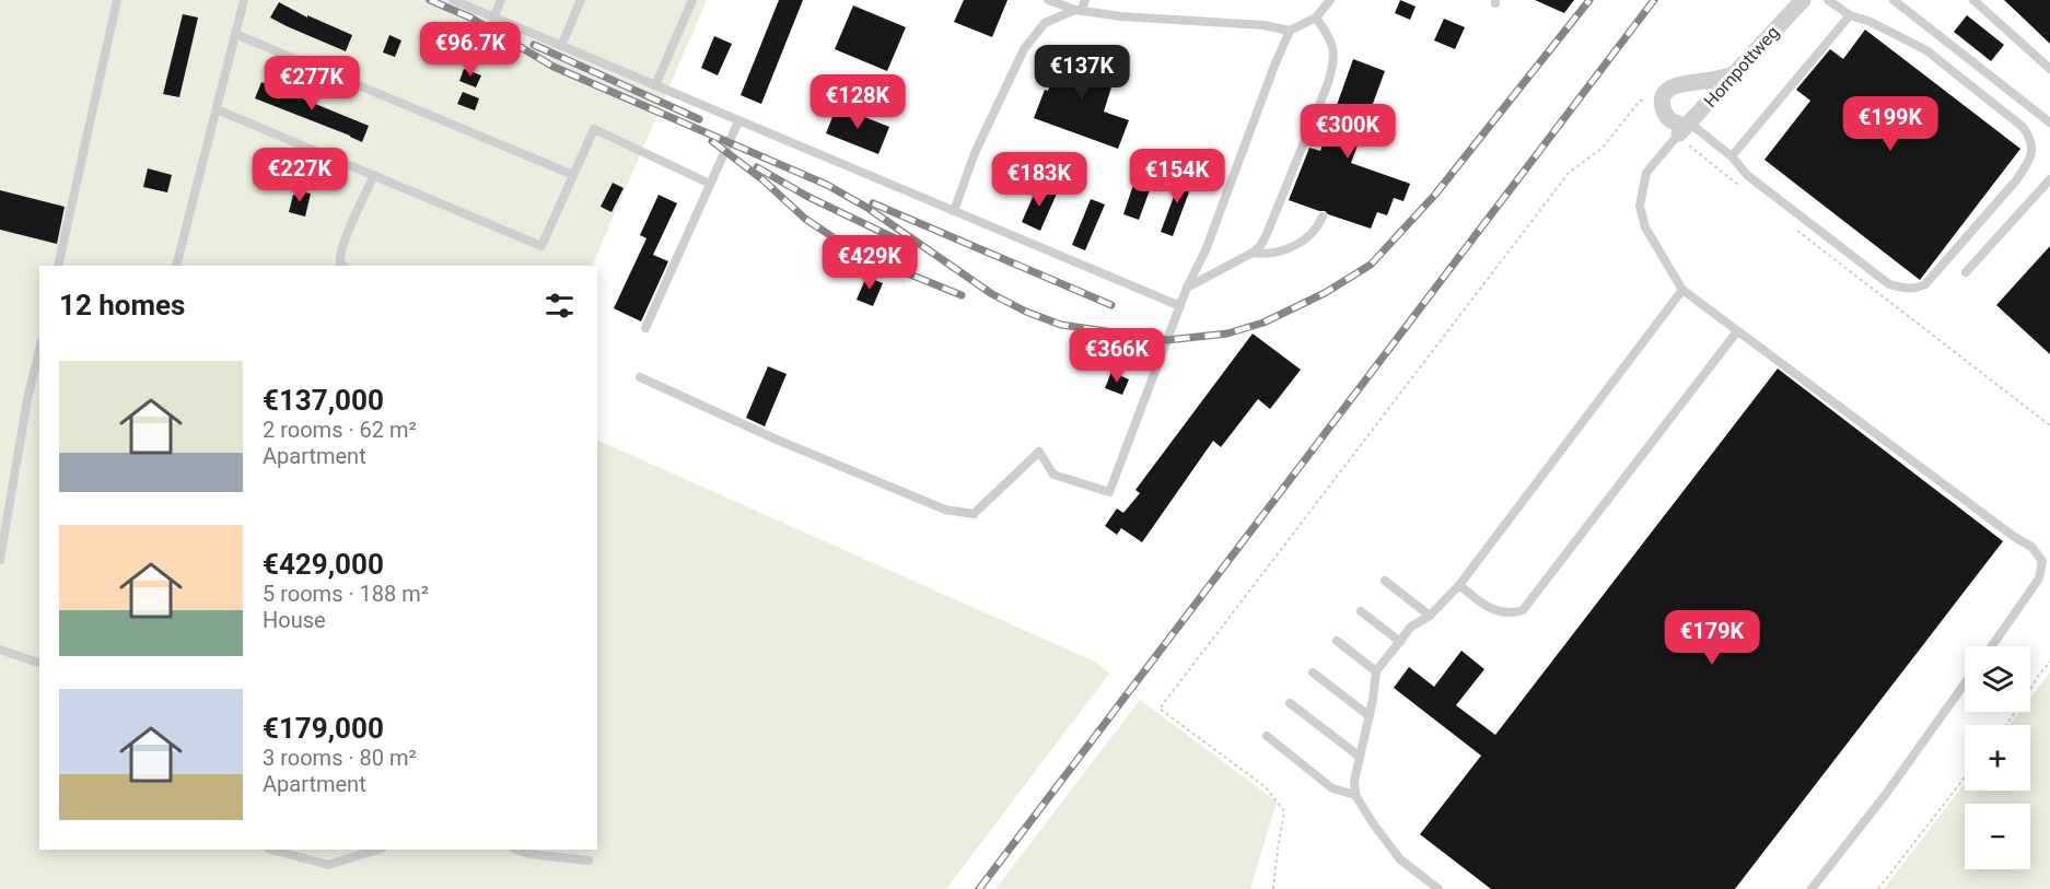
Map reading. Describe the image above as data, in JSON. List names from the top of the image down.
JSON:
{
  "streets": {
    "street": ["Hornpottweg"]
  },
  "page": {
    "price": [
      "€96.7K",
      "€137K",
      "€277K",
      "€128K",
      "€199K",
      "€300K",
      "€227K",
      "€154K",
      "€183K",
      "€429K",
      "€366K",
      "€179K"
    ],
    "heading": "12 homes",
    "list": [
      {
        "name": "€137,000",
        "note": "2 rooms · 62 m² · Apartment"
      },
      {
        "name": "€429,000",
        "note": "5 rooms · 188 m² · House"
      },
      {
        "name": "€179,000",
        "note": "3 rooms · 80 m² · Apartment"
      }
    ],
    "map_buttons": ["+", "−"]
  }
}
